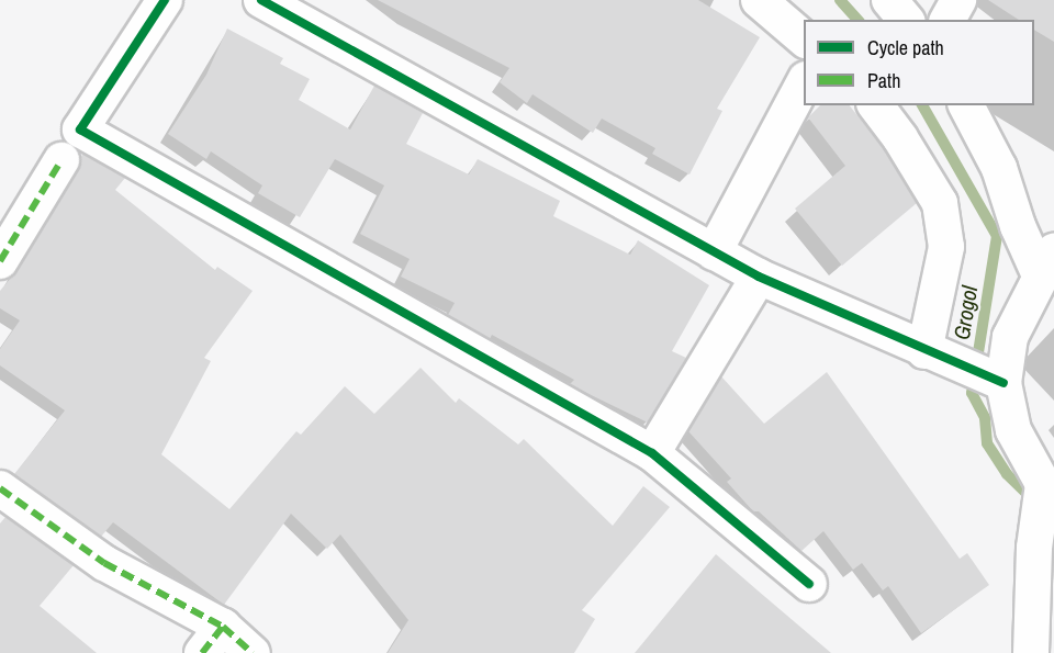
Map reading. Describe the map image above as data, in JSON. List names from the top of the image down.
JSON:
{
  "water": ["Grogol"],
  "legend": ["Cycle path", "Path"]
}
